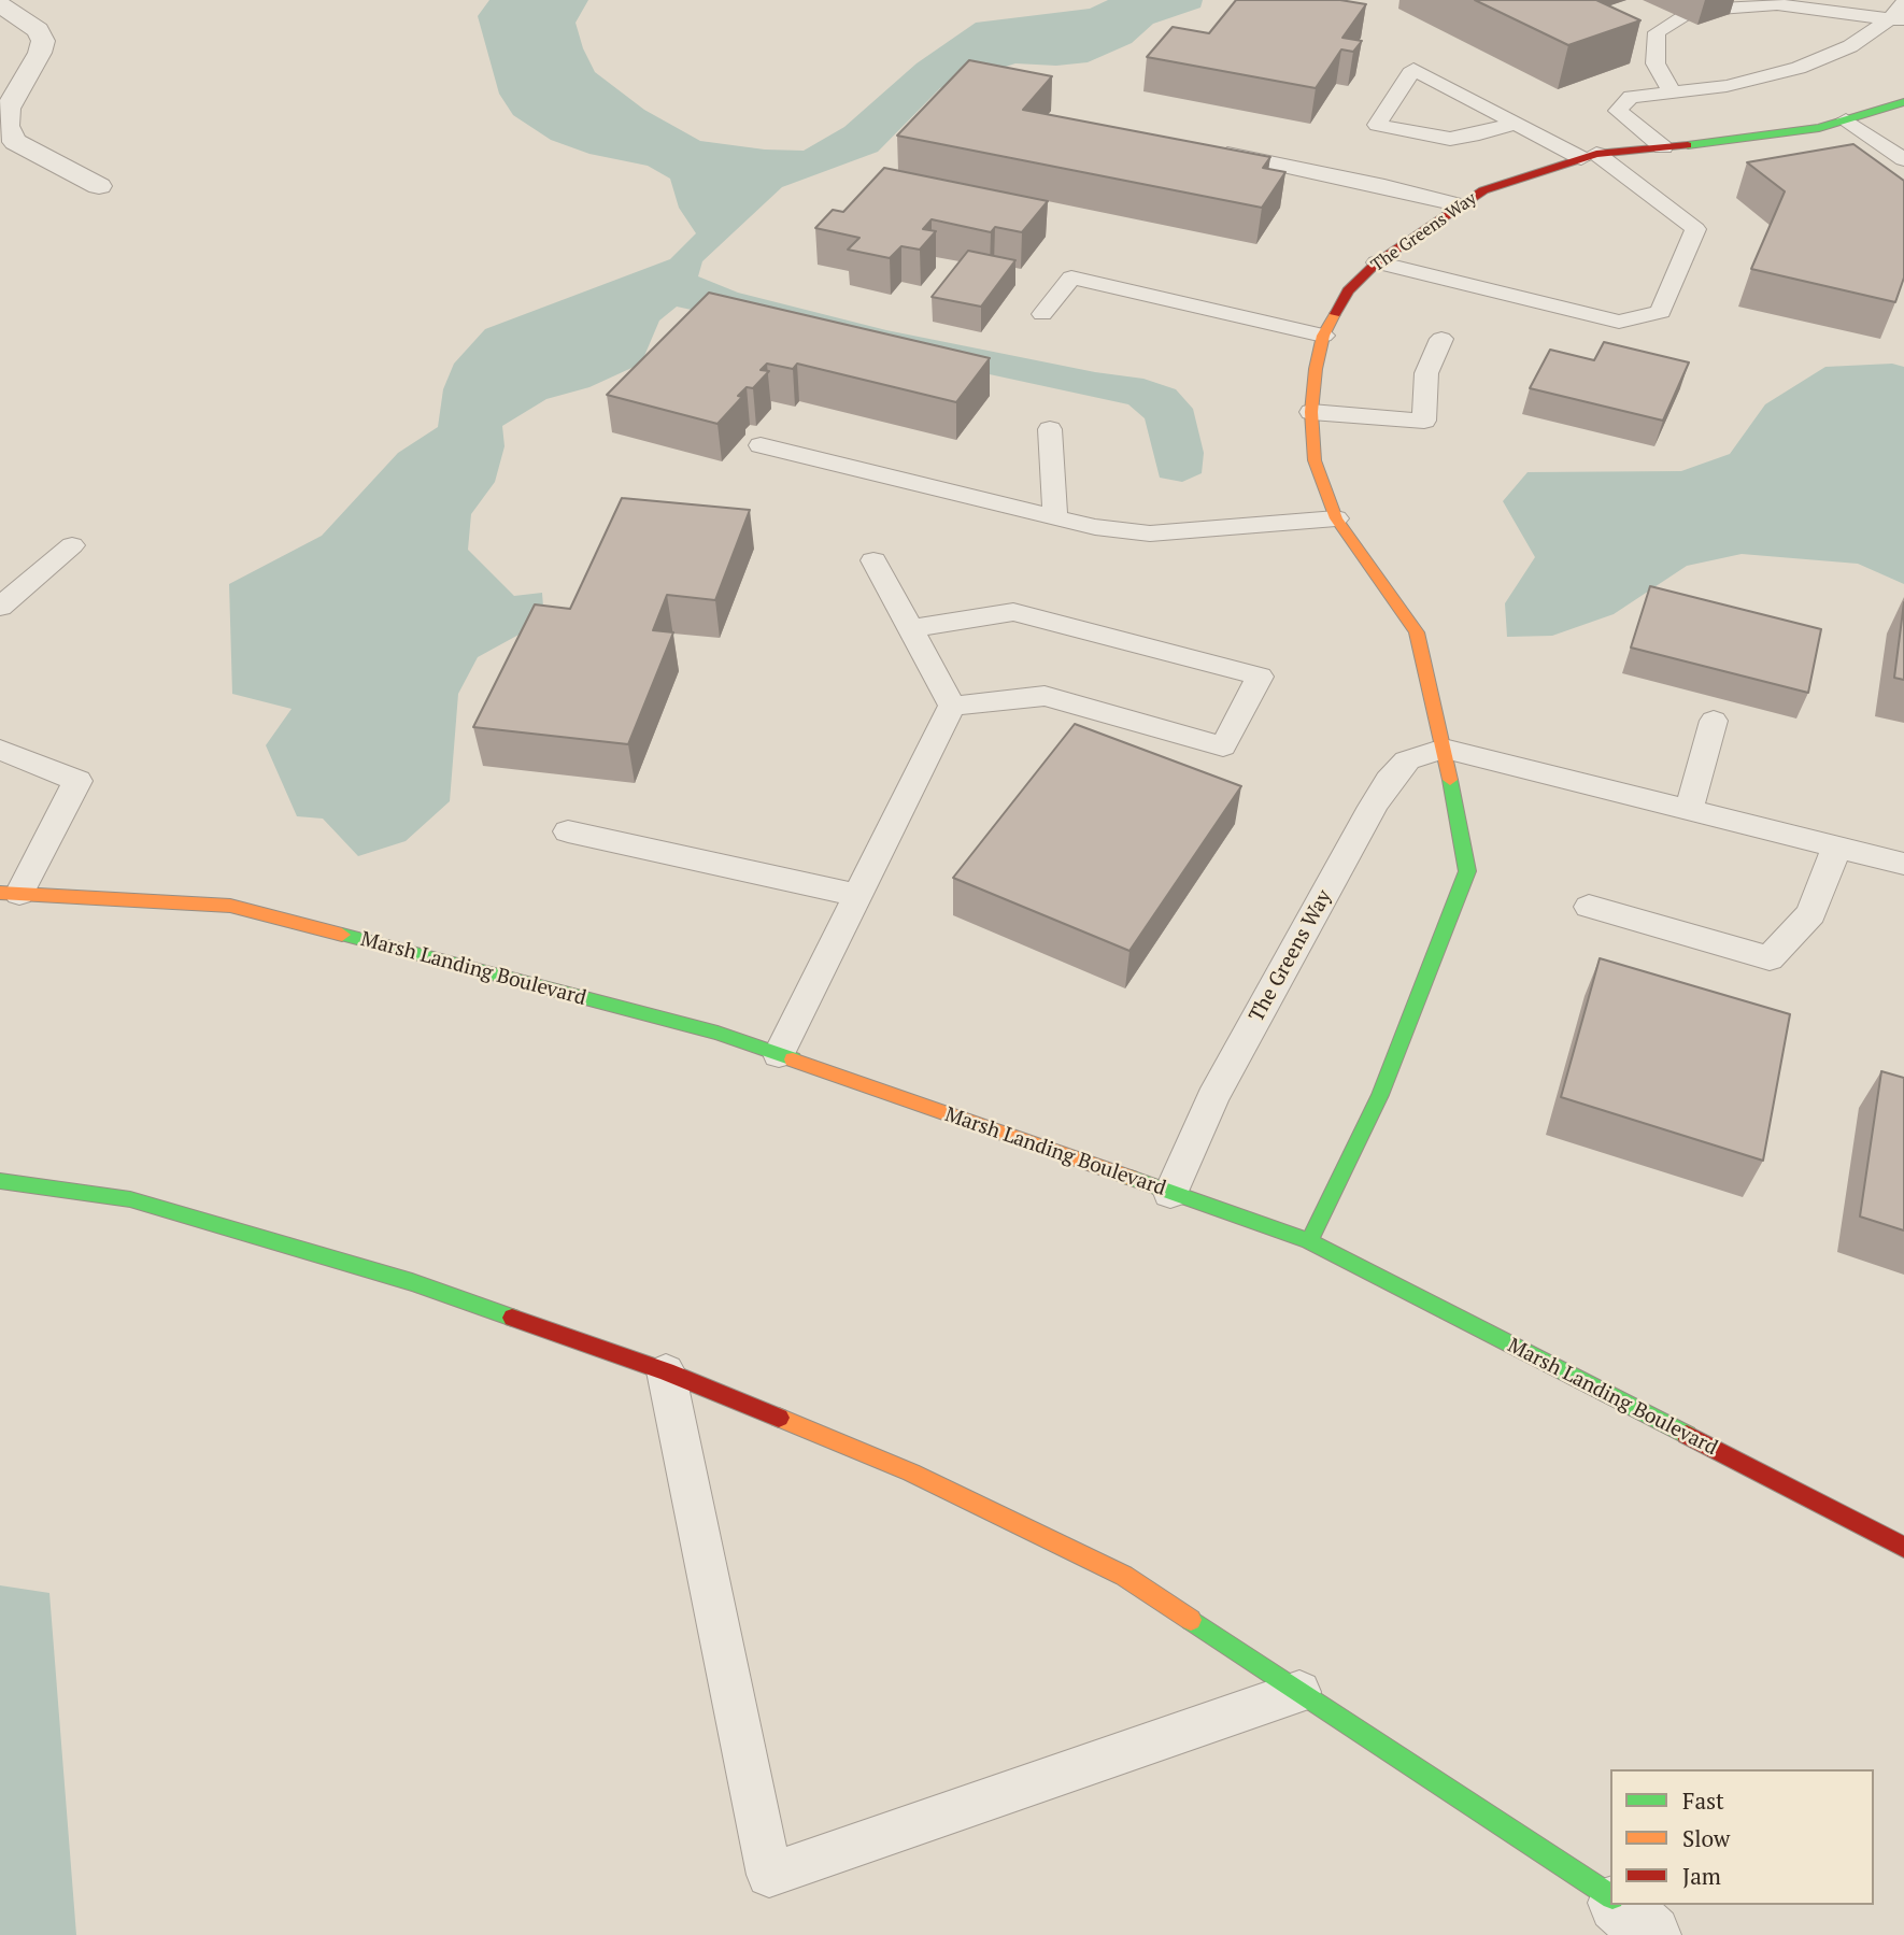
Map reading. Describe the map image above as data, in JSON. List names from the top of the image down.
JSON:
{
  "streets": {
    "street": ["The Greens Way", "Marsh Landing Boulevard"]
  },
  "crossings": [
    ["The Greens Way", "Marsh Landing Boulevard"]
  ],
  "legend": ["Fast", "Slow", "Jam"]
}
